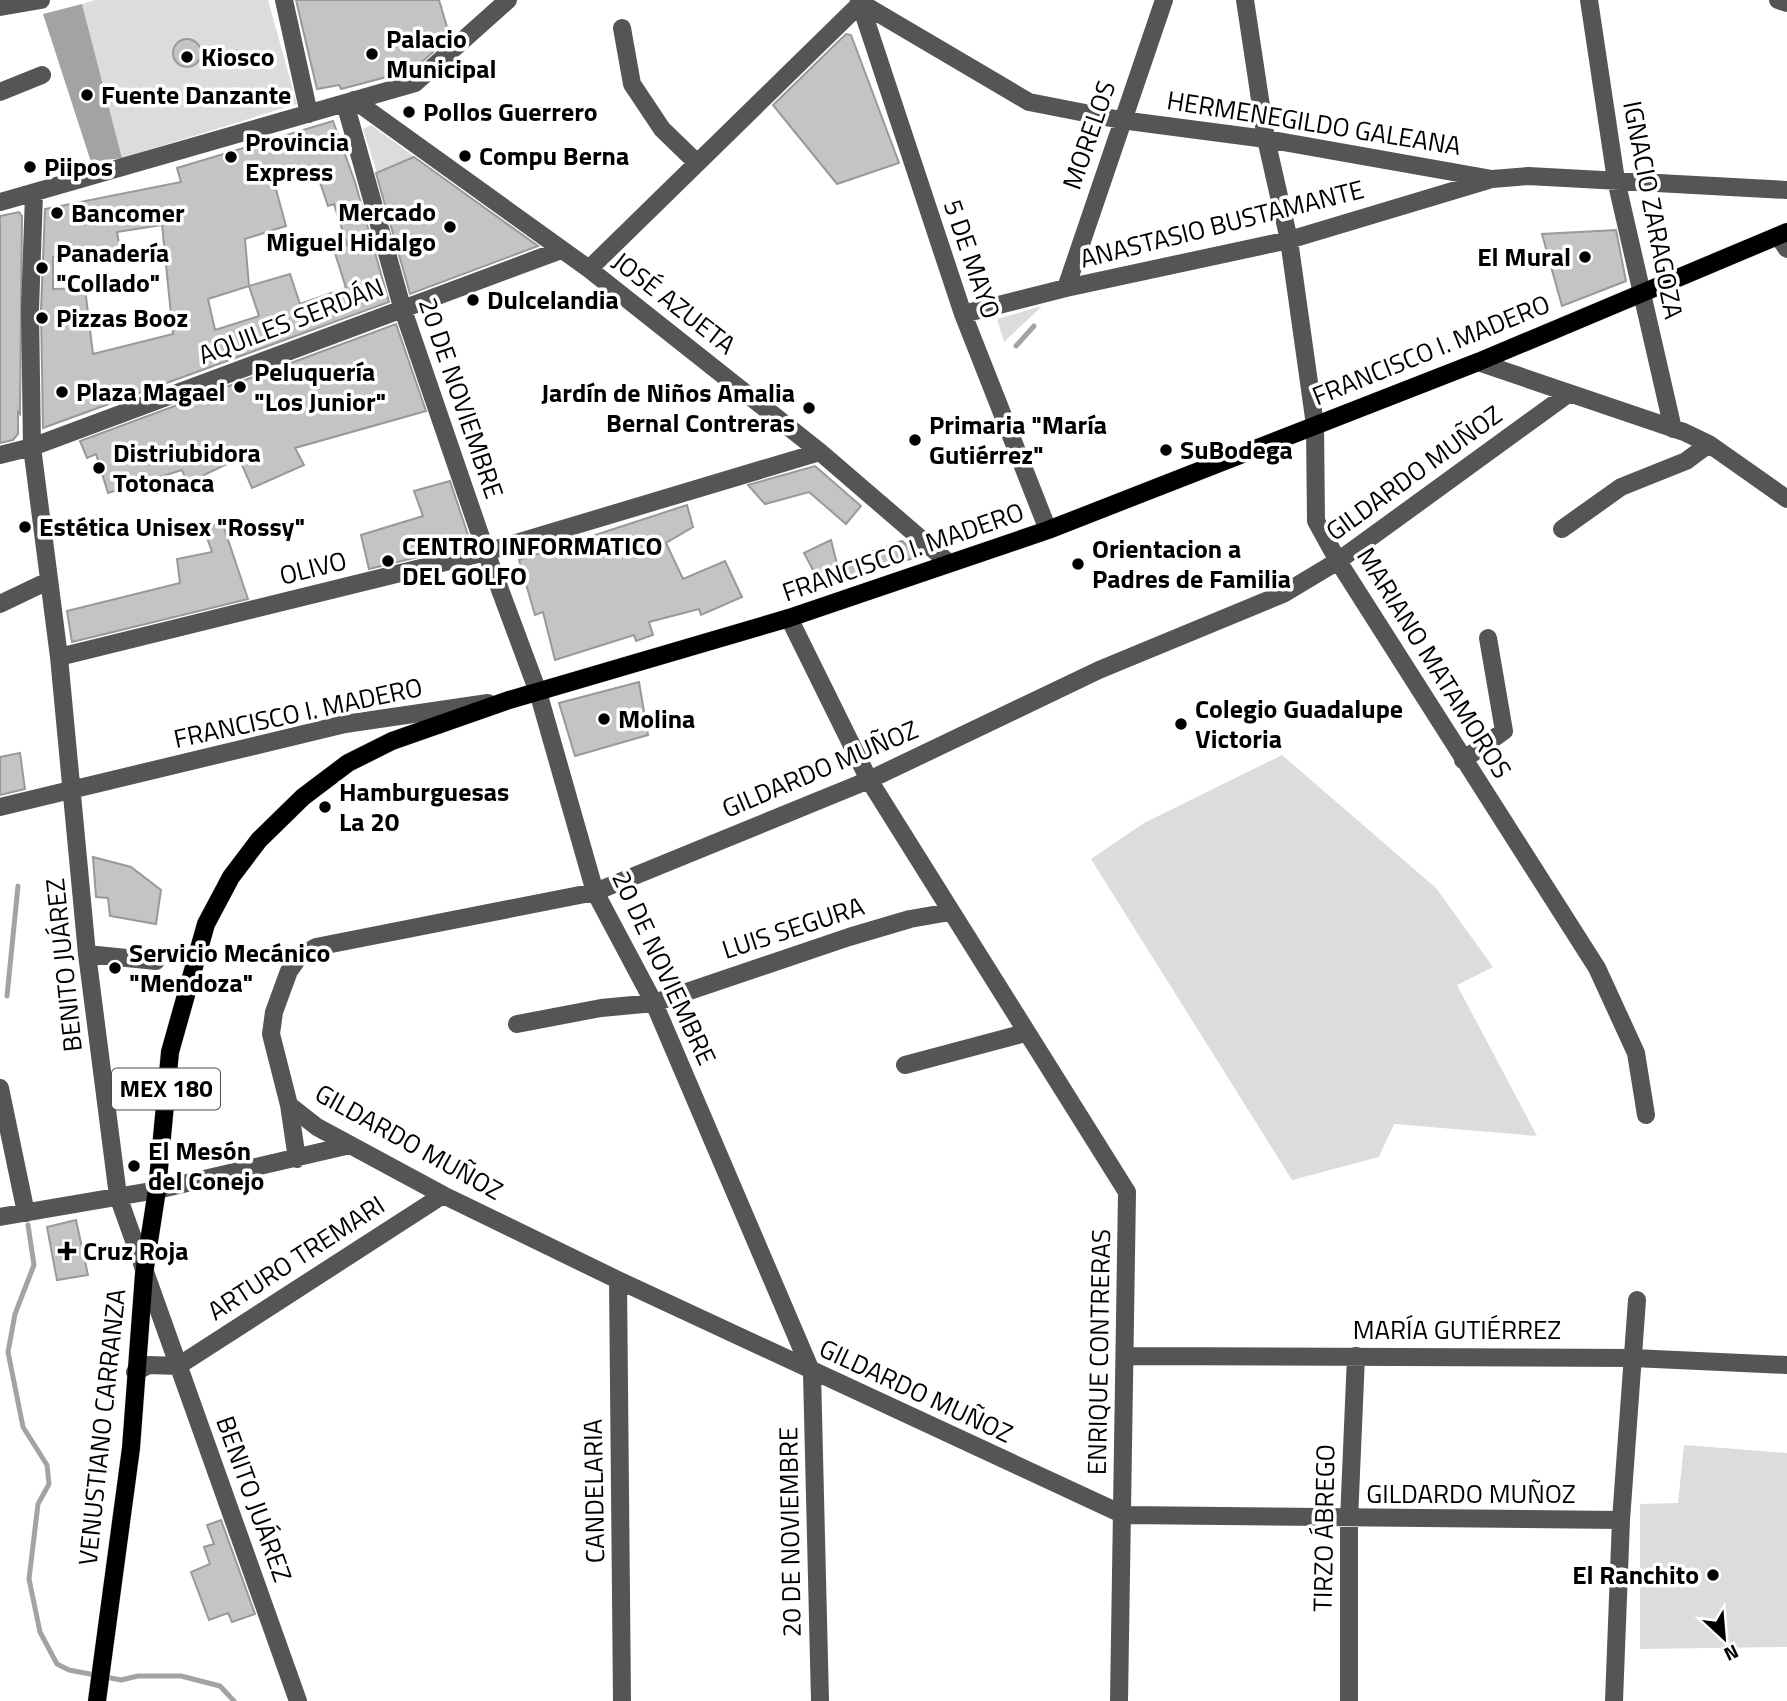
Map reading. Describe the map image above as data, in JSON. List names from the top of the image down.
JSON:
{
  "streets": {
    "main road": ["FRANCISCO I. MADERO", "MEX 180", "VENUSTIANO CARRANZA"],
    "street": [
      "HERMENEGILDO GALEANA",
      "MORELOS",
      "IGNACIO ZARAGOZA",
      "ANASTASIO BUSTAMANTE",
      "5 DE MAYO",
      "JOSÉ AZUETA",
      "AQUILES SERDÁN",
      "20 DE NOVIEMBRE",
      "GILDARDO MUÑOZ",
      "OLIVO",
      "MARIANO MATAMOROS",
      "LUIS SEGURA",
      "BENITO JUÁREZ",
      "ARTURO TREMARI",
      "MARÍA GUTIÉRREZ",
      "ENRIQUE CONTRERAS",
      "CANDELARIA",
      "TIRZO ÁBREGO"
    ]
  },
  "crossings": [
    ["HERMENEGILDO GALEANA", "MORELOS"],
    ["HERMENEGILDO GALEANA", "IGNACIO ZARAGOZA"],
    ["HERMENEGILDO GALEANA", "ANASTASIO BUSTAMANTE"],
    ["HERMENEGILDO GALEANA", "5 DE MAYO"],
    ["HERMENEGILDO GALEANA", "MARIANO MATAMOROS"],
    ["MORELOS", "ANASTASIO BUSTAMANTE"],
    ["IGNACIO ZARAGOZA", "FRANCISCO I. MADERO"],
    ["ANASTASIO BUSTAMANTE", "5 DE MAYO"],
    ["ANASTASIO BUSTAMANTE", "MARIANO MATAMOROS"],
    ["5 DE MAYO", "FRANCISCO I. MADERO"],
    ["JOSÉ AZUETA", "AQUILES SERDÁN"],
    ["JOSÉ AZUETA", "FRANCISCO I. MADERO"],
    ["JOSÉ AZUETA", "20 DE NOVIEMBRE"],
    ["JOSÉ AZUETA", "OLIVO"],
    ["AQUILES SERDÁN", "20 DE NOVIEMBRE"],
    ["AQUILES SERDÁN", "BENITO JUÁREZ"],
    ["FRANCISCO I. MADERO", "20 DE NOVIEMBRE"],
    ["FRANCISCO I. MADERO", "MARIANO MATAMOROS"],
    ["FRANCISCO I. MADERO", "BENITO JUÁREZ"],
    ["FRANCISCO I. MADERO", "ENRIQUE CONTRERAS"],
    ["FRANCISCO I. MADERO", "VENUSTIANO CARRANZA"],
    ["20 DE NOVIEMBRE", "GILDARDO MUÑOZ"],
    ["20 DE NOVIEMBRE", "OLIVO"],
    ["20 DE NOVIEMBRE", "LUIS SEGURA"],
    ["GILDARDO MUÑOZ", "MARIANO MATAMOROS"],
    ["GILDARDO MUÑOZ", "ARTURO TREMARI"],
    ["GILDARDO MUÑOZ", "ENRIQUE CONTRERAS"],
    ["GILDARDO MUÑOZ", "CANDELARIA"],
    ["GILDARDO MUÑOZ", "TIRZO ÁBREGO"],
    ["OLIVO", "BENITO JUÁREZ"],
    ["LUIS SEGURA", "ENRIQUE CONTRERAS"],
    ["BENITO JUÁREZ", "ARTURO TREMARI"],
    ["BENITO JUÁREZ", "VENUSTIANO CARRANZA"],
    ["MARÍA GUTIÉRREZ", "ENRIQUE CONTRERAS"],
    ["MARÍA GUTIÉRREZ", "TIRZO ÁBREGO"]
  ],
  "places": {
    "other": [
      "Palacio Municipal",
      "Kiosco",
      "Fuente Danzante",
      "Pollos Guerrero",
      "Compu Berna",
      "Provincia Express",
      "Piipos",
      "Bancomer",
      "Mercado Miguel Hidalgo",
      "El Mural",
      "Panadería \"Collado\"",
      "Dulcelandia",
      "Pizzas Booz",
      "Peluquería \"Los Junior\"",
      "Plaza Magael",
      "Jardín de Niños Amalia Bernal Contreras",
      "Primaria \"María Gutiérrez\"",
      "SuBodega",
      "Distriubidora Totonaca",
      "Estética Unisex \"Rossy\"",
      "CENTRO INFORMATICO DEL GOLFO",
      "Orientacion a Padres de Familia",
      "Molina",
      "Colegio Guadalupe Victoria",
      "Hamburguesas La 20",
      "Servicio Mecánico \"Mendoza\"",
      "El Mesón del Conejo",
      "El Ranchito"
    ],
    "health": ["Cruz Roja"]
  },
  "north": "bottom right"
}
